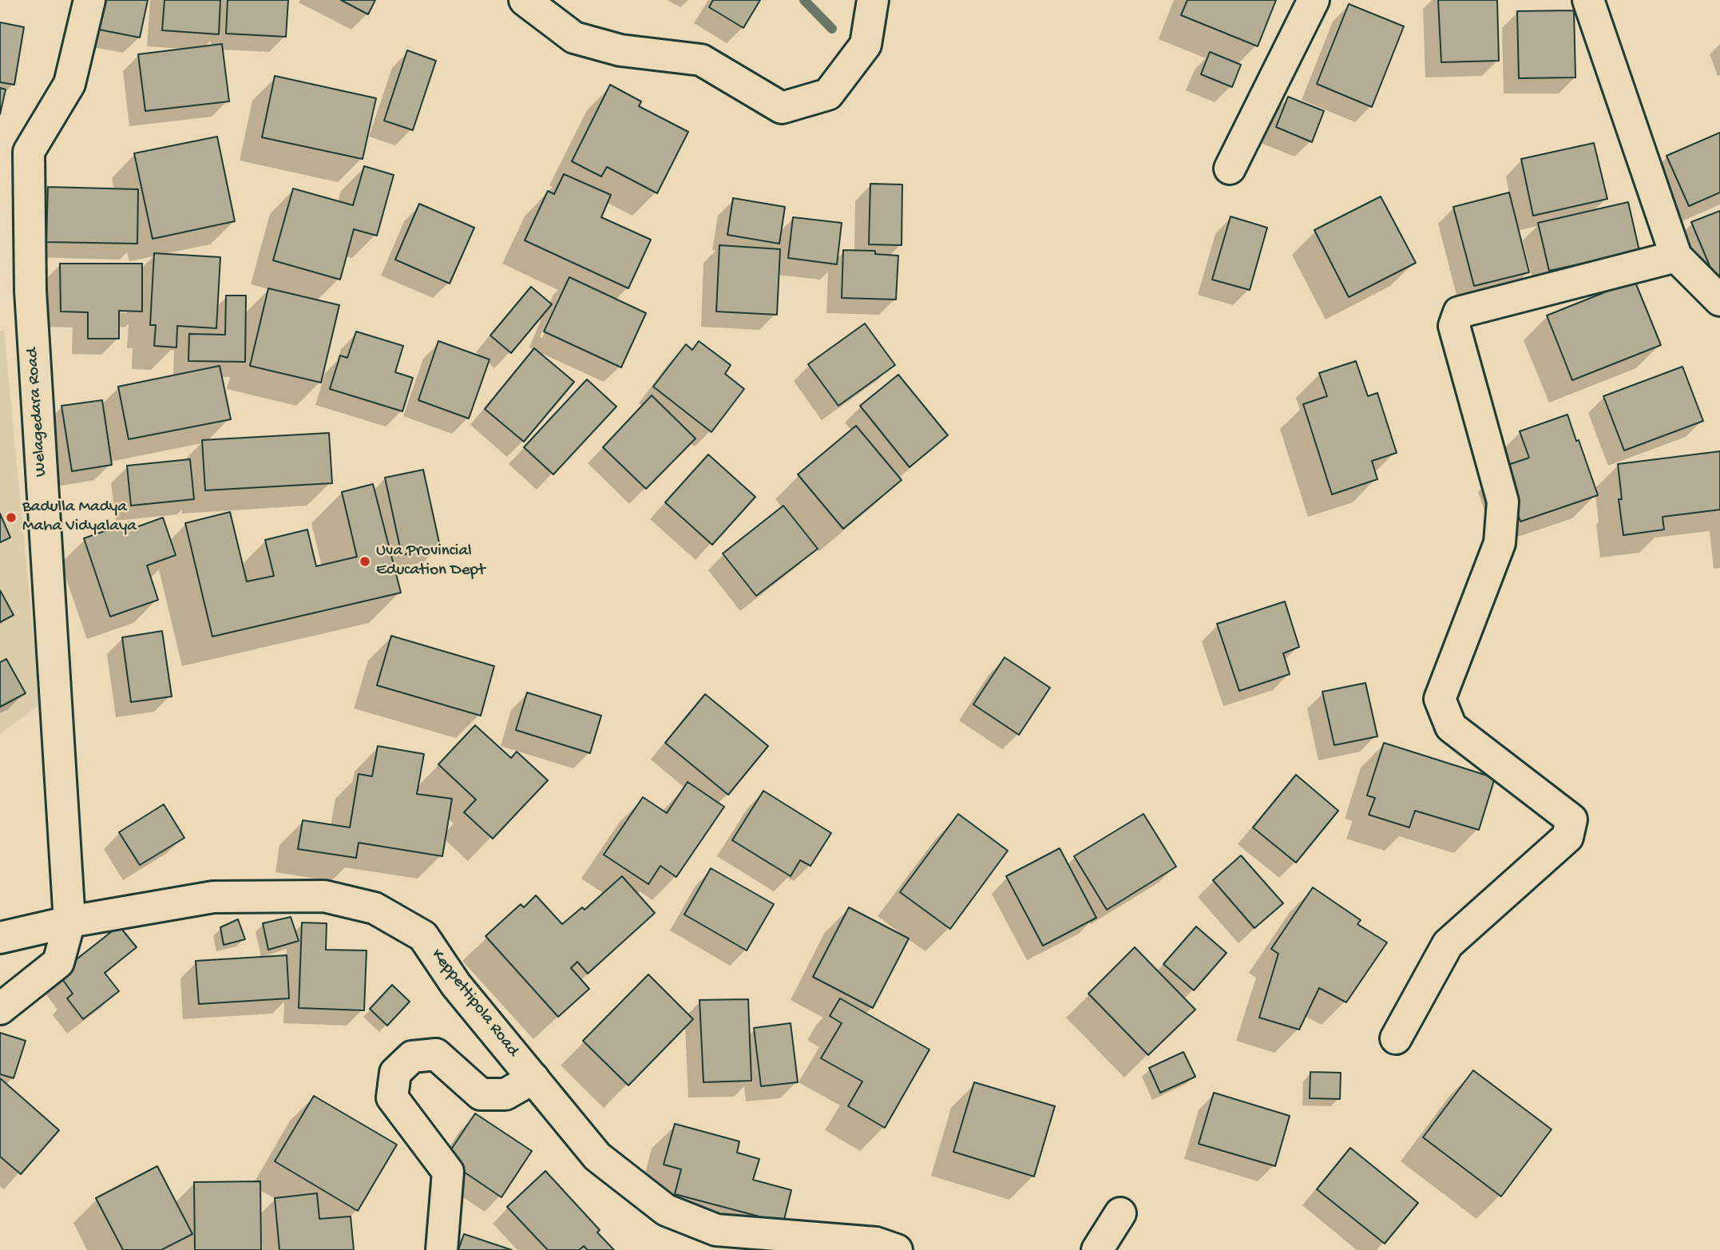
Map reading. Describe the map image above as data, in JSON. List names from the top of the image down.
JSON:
{
  "streets": {
    "street": ["Welagedara Road", "Keppettipola Road"]
  },
  "crossings": [
    ["Welagedara Road", "Keppettipola Road"]
  ],
  "places": ["Badulla Madya Maha Vidyalaya", "Uva Provincial Education Dept"]
}
